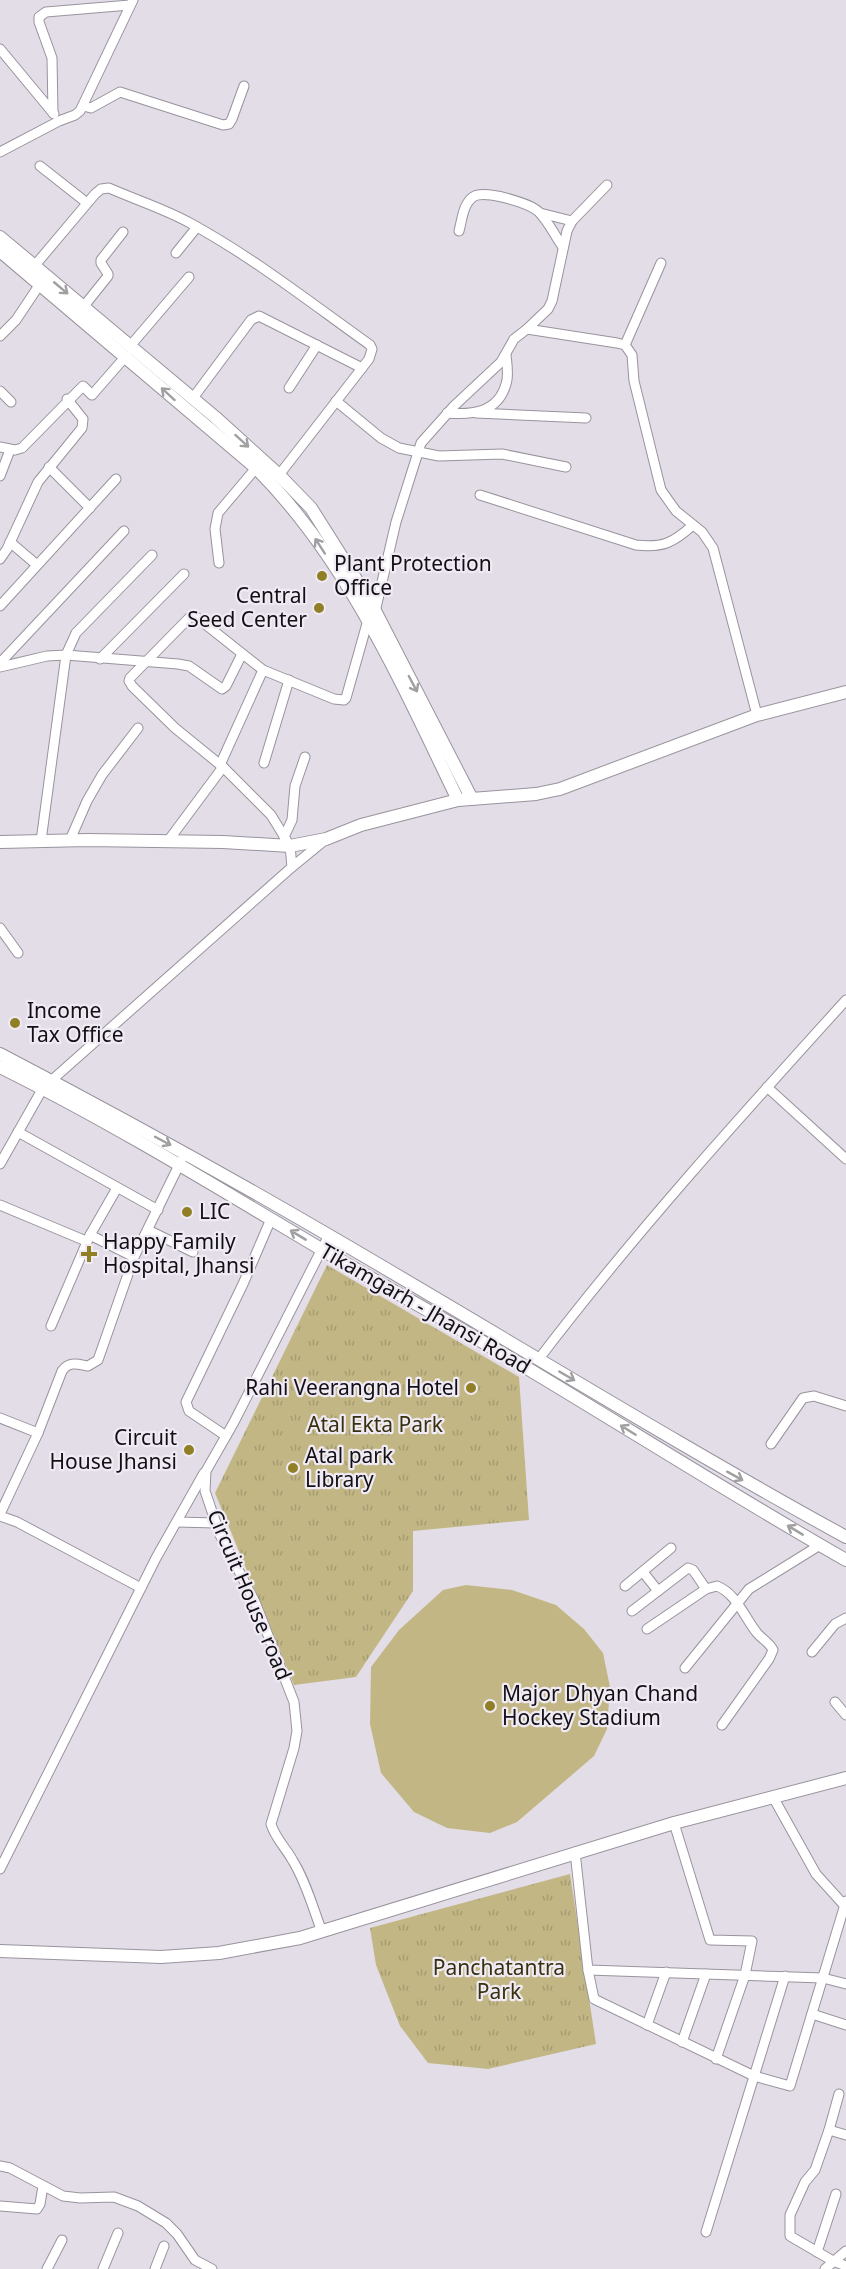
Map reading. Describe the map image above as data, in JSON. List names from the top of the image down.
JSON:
{
  "streets": {
    "street": ["Tikamgarh - Jhansi Road", "Circuit House road"]
  },
  "parks": ["Atal Ekta Park", "Panchatantra Park"],
  "places": {
    "other": [
      "Plant Protection Office",
      "Central Seed Center",
      "Income Tax Office",
      "LIC",
      "Rahi Veerangna Hotel",
      "Circuit House Jhansi",
      "Atal park Library",
      "Major Dhyan Chand Hockey Stadium"
    ],
    "health": ["Happy Family Hospital, Jhansi"]
  }
}
